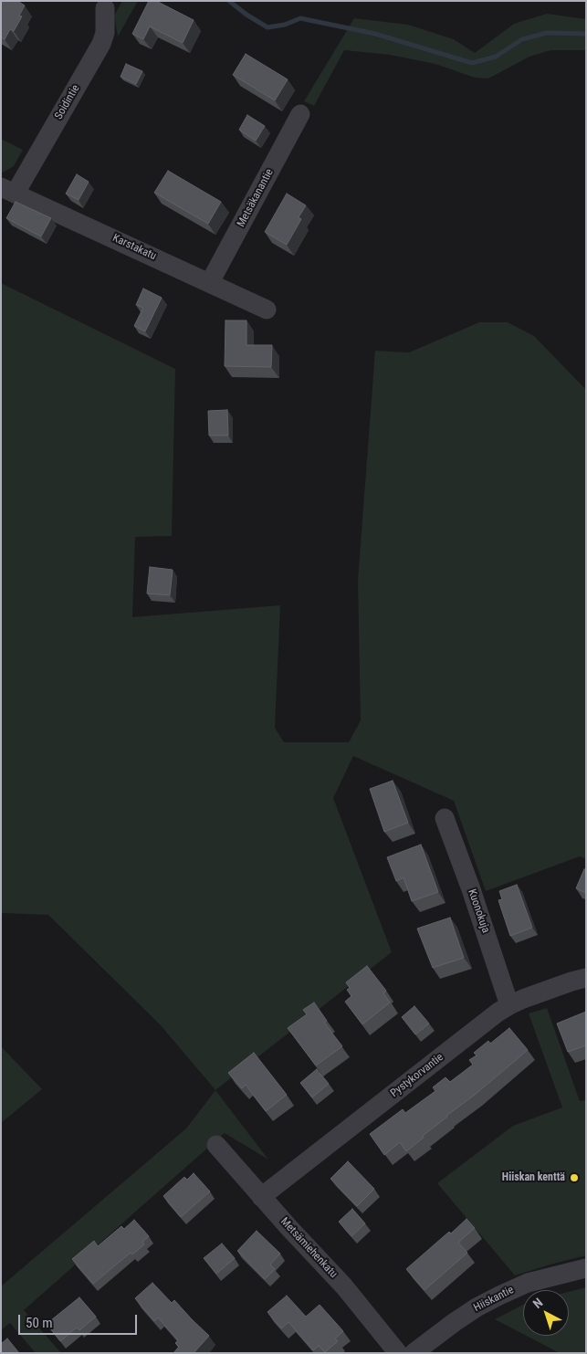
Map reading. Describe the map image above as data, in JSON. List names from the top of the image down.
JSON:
{
  "streets": {
    "street": [
      "Soidintie",
      "Metsäkanantie",
      "Karstakatu",
      "Kuonokuja",
      "Pystykorvantie",
      "Metsämiehenkatu",
      "Hiiskantie"
    ]
  },
  "crossings": [
    ["Soidintie", "Karstakatu"],
    ["Metsäkanantie", "Karstakatu"],
    ["Kuonokuja", "Pystykorvantie"],
    ["Pystykorvantie", "Metsämiehenkatu"]
  ],
  "places": ["Hiiskan kenttä"],
  "scale_bar": "50 m",
  "north": "top left"
}
